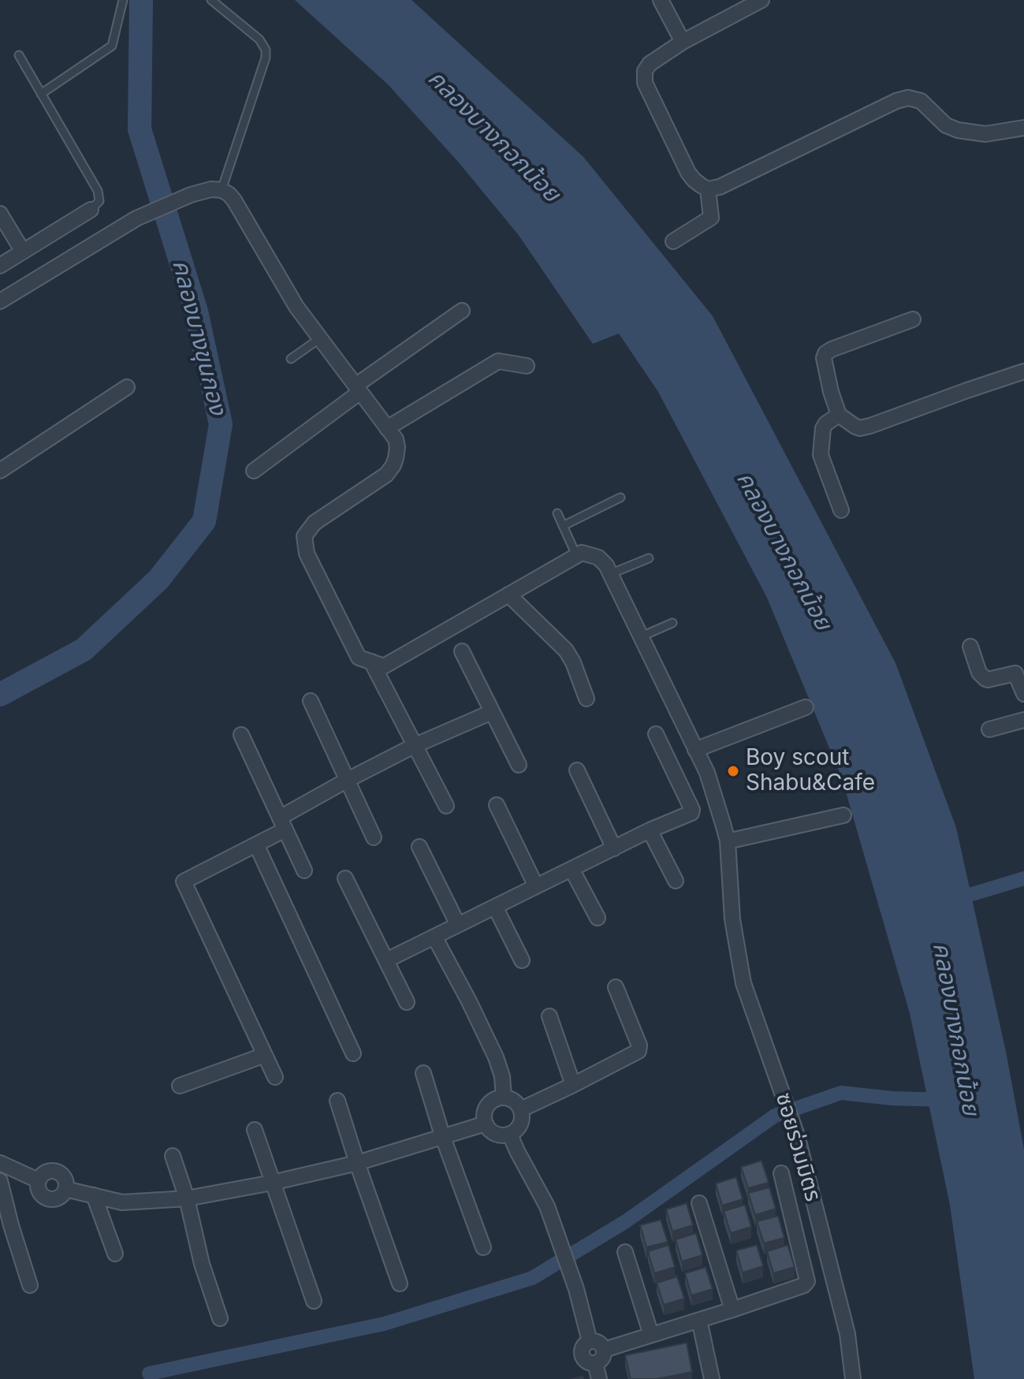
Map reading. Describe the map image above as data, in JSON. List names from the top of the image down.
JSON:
{
  "streets": {
    "street": ["ซอยร่วมมิตร"]
  },
  "water": ["คลองบางกอกน้อย", "คลองบางขุนกอง"],
  "places": ["Boy scout Shabu&Cafe"]
}
